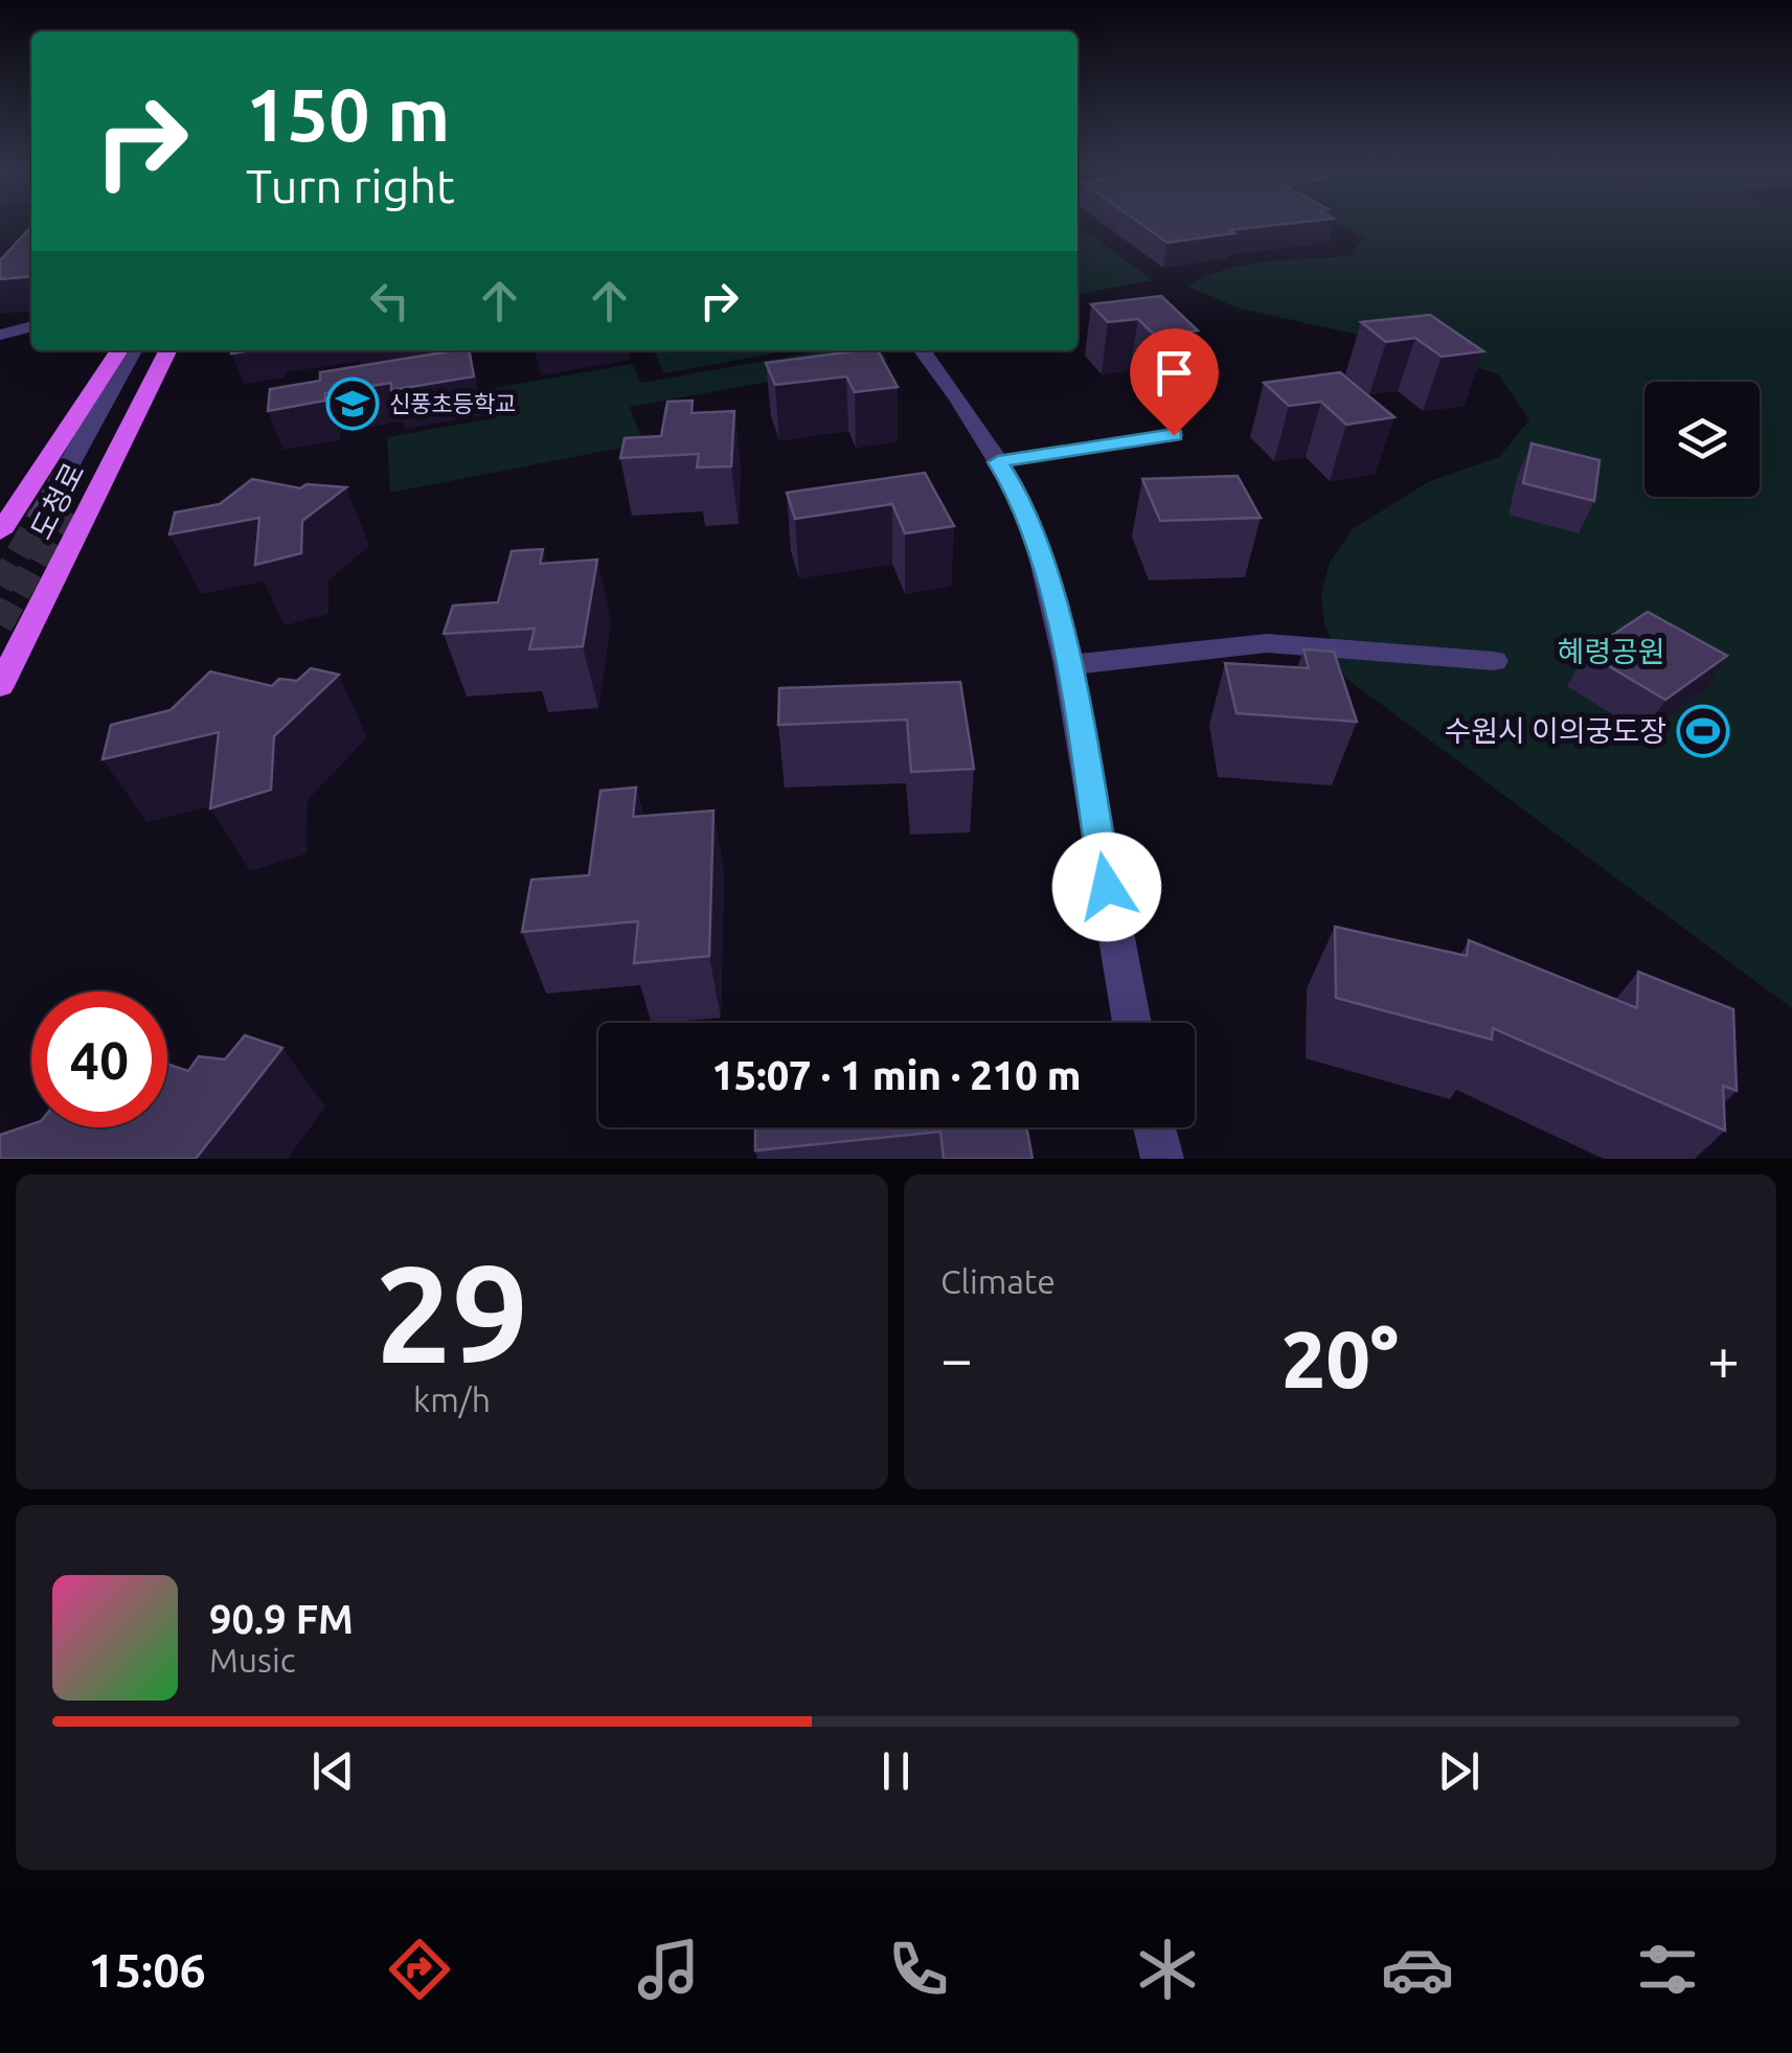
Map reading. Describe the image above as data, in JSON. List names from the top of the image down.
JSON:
{
  "streets": {
    "main road": ["도청로"]
  },
  "parks": ["혜령공원"],
  "places": {
    "school or university": ["신풍초등학교"],
    "sports": ["수원시 이의궁도장"]
  },
  "page": {
    "turn": ["150 m", "Turn right"],
    "limit": "40",
    "trip": "15:07 · 1 min · 210 m",
    "tile": [
      ["29", "km/h"],
      "Climate"
    ],
    "heat": ["−", "20°", "+"],
    "song": ["90.9 FM", "Music"],
    "tabs": "15:06"
  }
}
